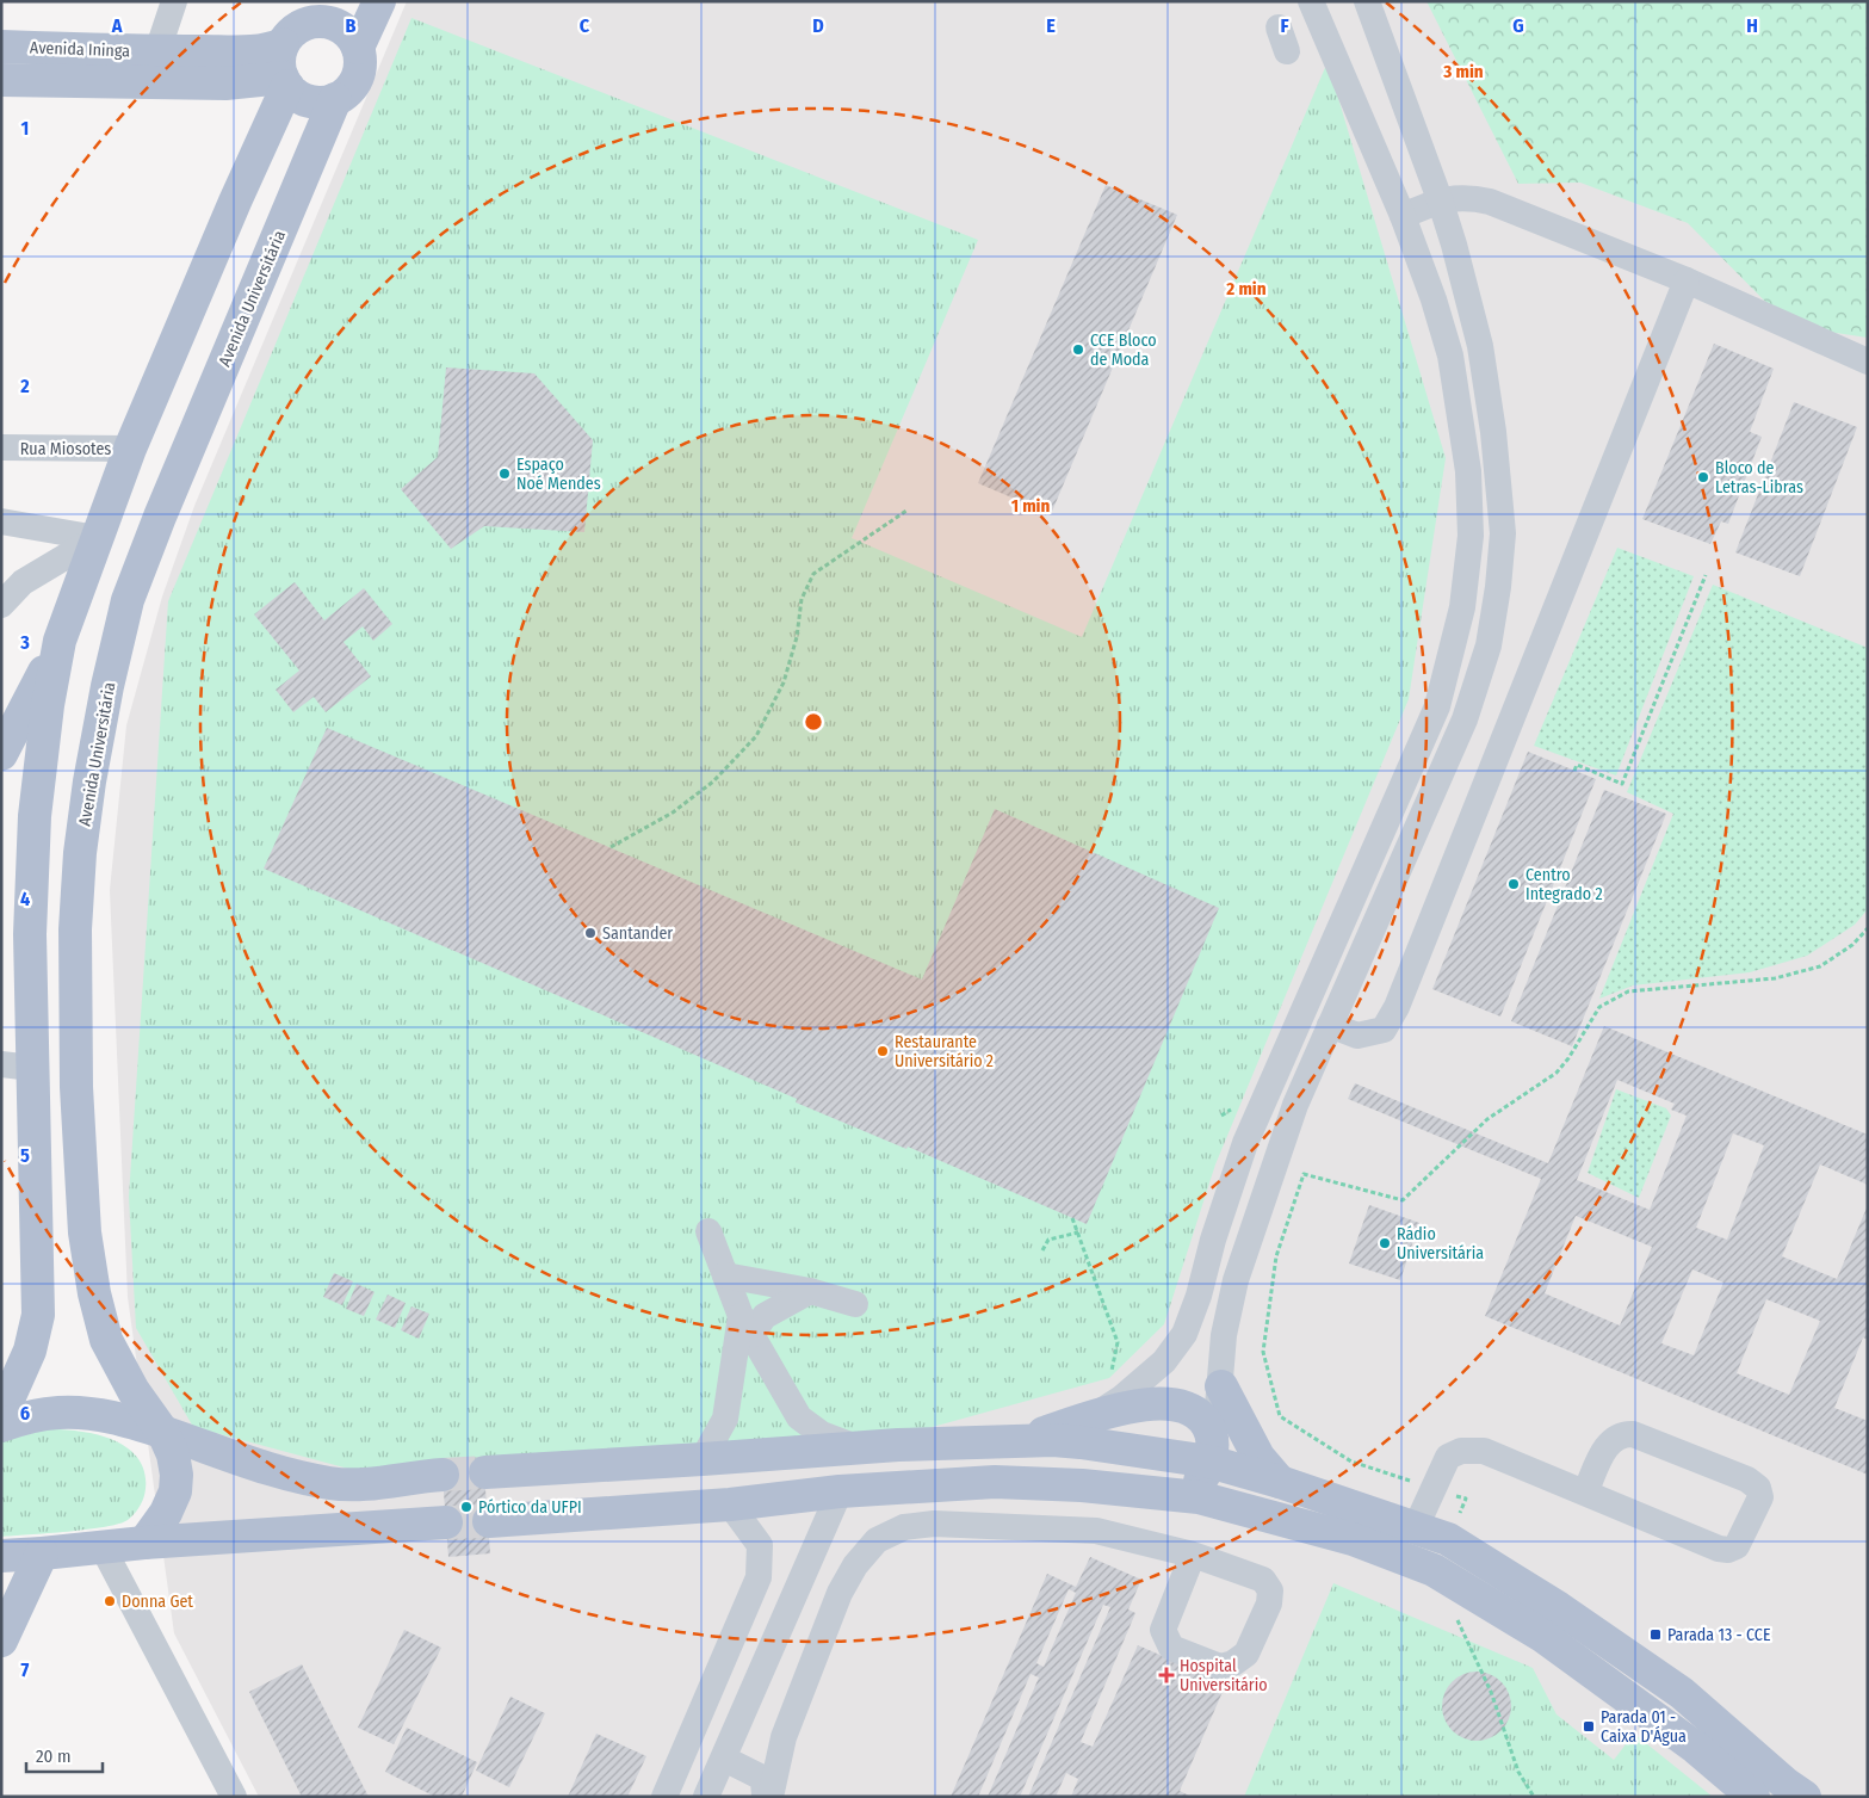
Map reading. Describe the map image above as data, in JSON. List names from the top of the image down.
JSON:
{
  "streets": {
    "main road": ["Avenida Ininga", "Avenida Universitária"],
    "street": ["Rua Miosotes"]
  },
  "places": {
    "other": [
      "CCE Bloco de Moda",
      "Espaço Noé Mendes",
      "Bloco de Letras-Libras",
      "Centro Integrado 2",
      "Santander",
      "Restaurante Universitário 2",
      "Rádio Universitária",
      "Pórtico da UFPI",
      "Donna Get"
    ],
    "transit": ["Parada 13 - CCE", "Parada 01 - Caixa D'Água"],
    "health": ["Hospital Universitário"]
  },
  "scale_bar": "20 m",
  "grid": {
    "columns": [
      "A",
      "B",
      "C",
      "D",
      "E",
      "F",
      "G",
      "H"
    ],
    "rows": [
      "1",
      "2",
      "3",
      "4",
      "5",
      "6",
      "7"
    ]
  },
  "rings": ["3 min", "2 min", "1 min"]
}
